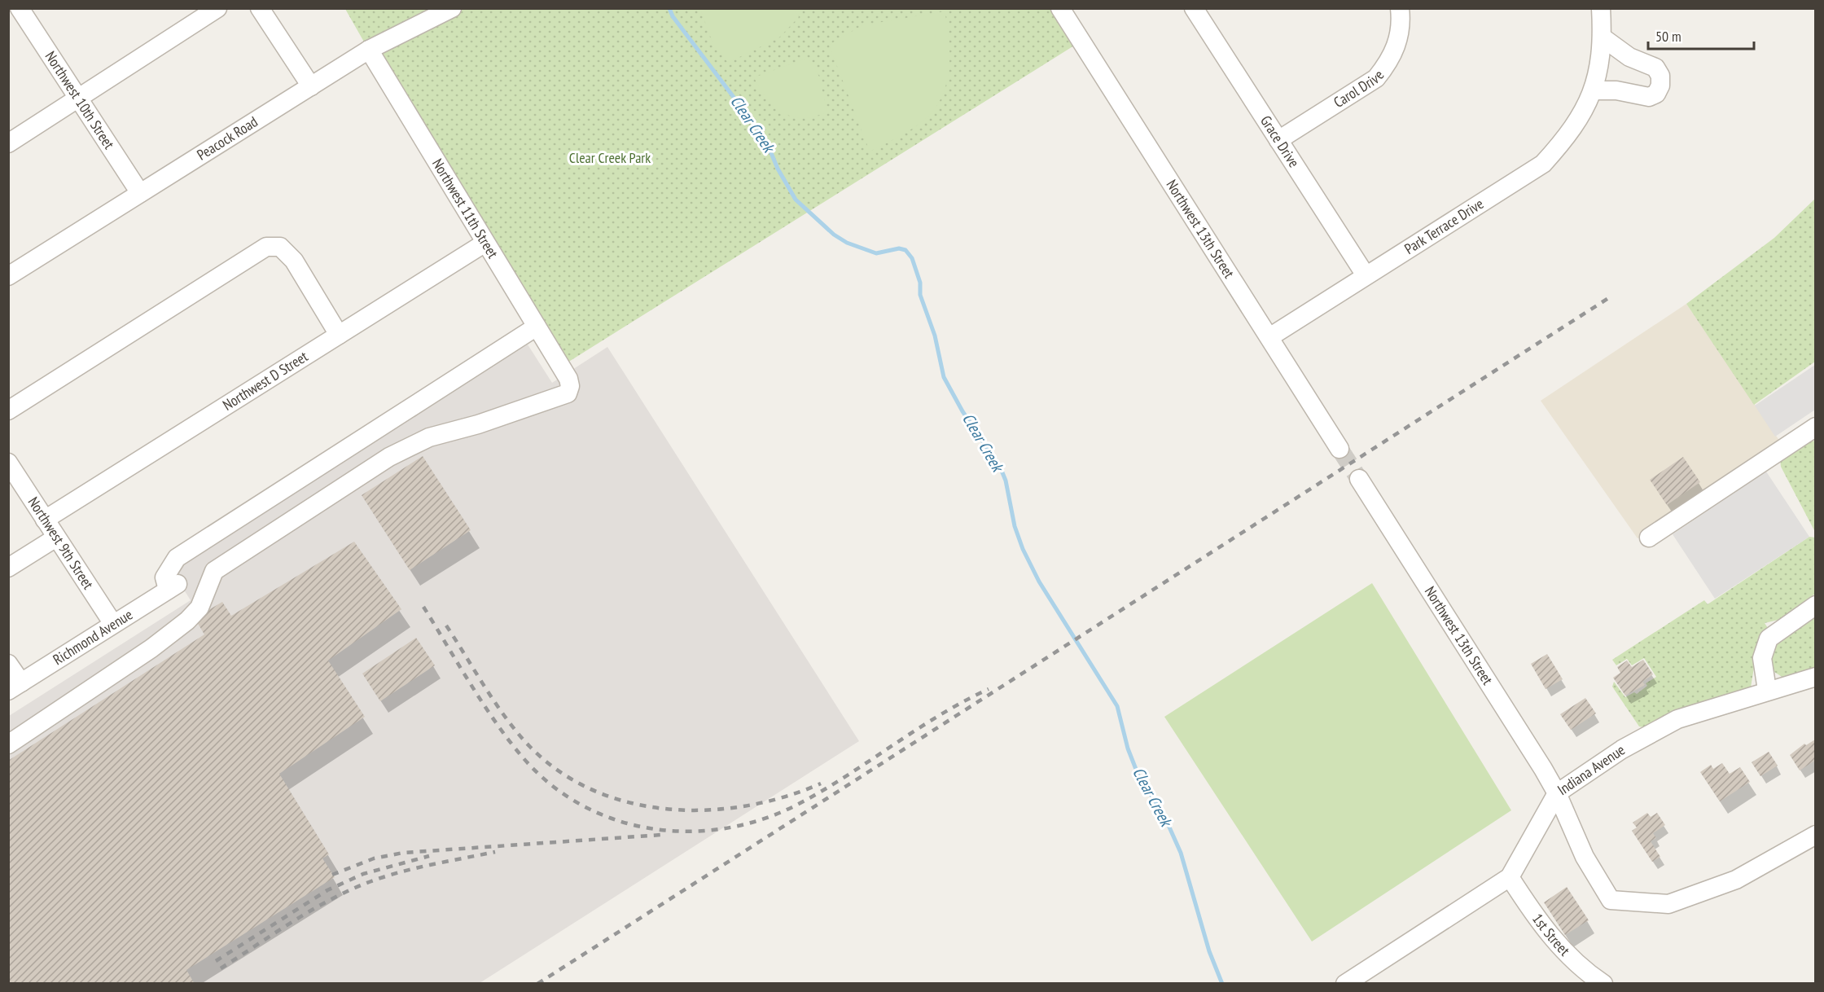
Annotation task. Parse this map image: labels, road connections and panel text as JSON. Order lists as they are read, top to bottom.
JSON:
{
  "streets": {
    "street": [
      "Carol Drive",
      "Northwest 10th Street",
      "Peacock Road",
      "Grace Drive",
      "Northwest 11th Street",
      "Park Terrace Drive",
      "Northwest 13th Street",
      "Northwest D Street",
      "Northwest 9th Street",
      "Richmond Avenue",
      "Indiana Avenue",
      "1st Street"
    ]
  },
  "crossings": [
    ["Carol Drive", "Grace Drive"],
    ["Northwest 10th Street", "Peacock Road"],
    ["Peacock Road", "Northwest 11th Street"],
    ["Grace Drive", "Park Terrace Drive"],
    ["Northwest 11th Street", "Northwest D Street"],
    ["Northwest 11th Street", "Richmond Avenue"],
    ["Park Terrace Drive", "Northwest 13th Street"],
    ["Northwest 13th Street", "Indiana Avenue"],
    ["Northwest D Street", "Northwest 9th Street"],
    ["Northwest 9th Street", "Richmond Avenue"],
    ["Indiana Avenue", "1st Street"]
  ],
  "water": ["Clear Creek"],
  "parks": ["Clear Creek Park"],
  "scale_bar": "50 m"
}
